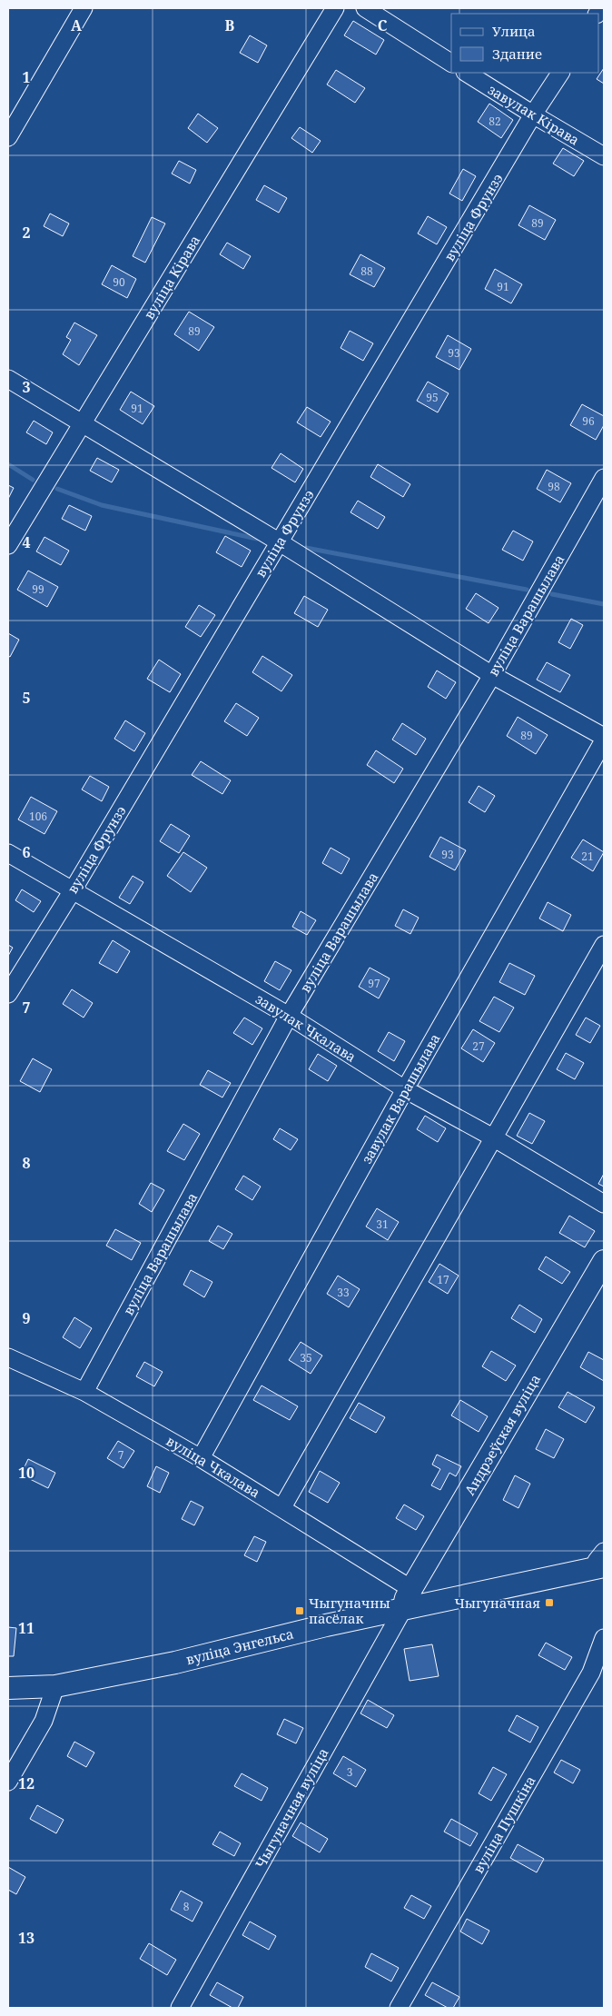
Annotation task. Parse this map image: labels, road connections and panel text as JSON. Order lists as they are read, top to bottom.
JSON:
{
  "streets": {
    "main road": ["Андрэеўская вуліца", "вуліца Энгельса"],
    "street": [
      "завулак Кірава",
      "вуліца Фрунзэ",
      "вуліца Кірава",
      "вуліца Варашылава",
      "завулак Чкалава",
      "завулак Варашылава",
      "вуліца Чкалава",
      "Чыгуначная вуліца",
      "вуліца Пушкіна"
    ]
  },
  "crossings": [
    ["завулак Кірава", "вуліца Фрунзэ"],
    ["вуліца Фрунзэ", "завулак Чкалава"],
    ["вуліца Варашылава", "завулак Чкалава"],
    ["вуліца Варашылава", "вуліца Чкалава"],
    ["завулак Чкалава", "завулак Варашылава"],
    ["завулак Варашылава", "вуліца Чкалава"],
    ["Андрэеўская вуліца", "вуліца Чкалава"],
    ["Андрэеўская вуліца", "вуліца Энгельса"],
    ["Андрэеўская вуліца", "Чыгуначная вуліца"],
    ["вуліца Энгельса", "Чыгуначная вуліца"]
  ],
  "places": {
    "transit": ["Чыгуначная", "Чыгуначны пасёлак"]
  },
  "house_numbers": [
    "82",
    "89",
    "88",
    "90",
    "91",
    "89",
    "93",
    "95",
    "91",
    "96",
    "98",
    "99",
    "89",
    "106",
    "93",
    "21",
    "97",
    "27",
    "31",
    "17",
    "33",
    "35",
    "7",
    "3",
    "8"
  ],
  "legend": ["Улица", "Здание"],
  "grid": {
    "columns": ["A", "B", "C"],
    "rows": [
      "1",
      "2",
      "3",
      "4",
      "5",
      "6",
      "7",
      "8",
      "9",
      "10",
      "11",
      "12",
      "13"
    ]
  }
}
